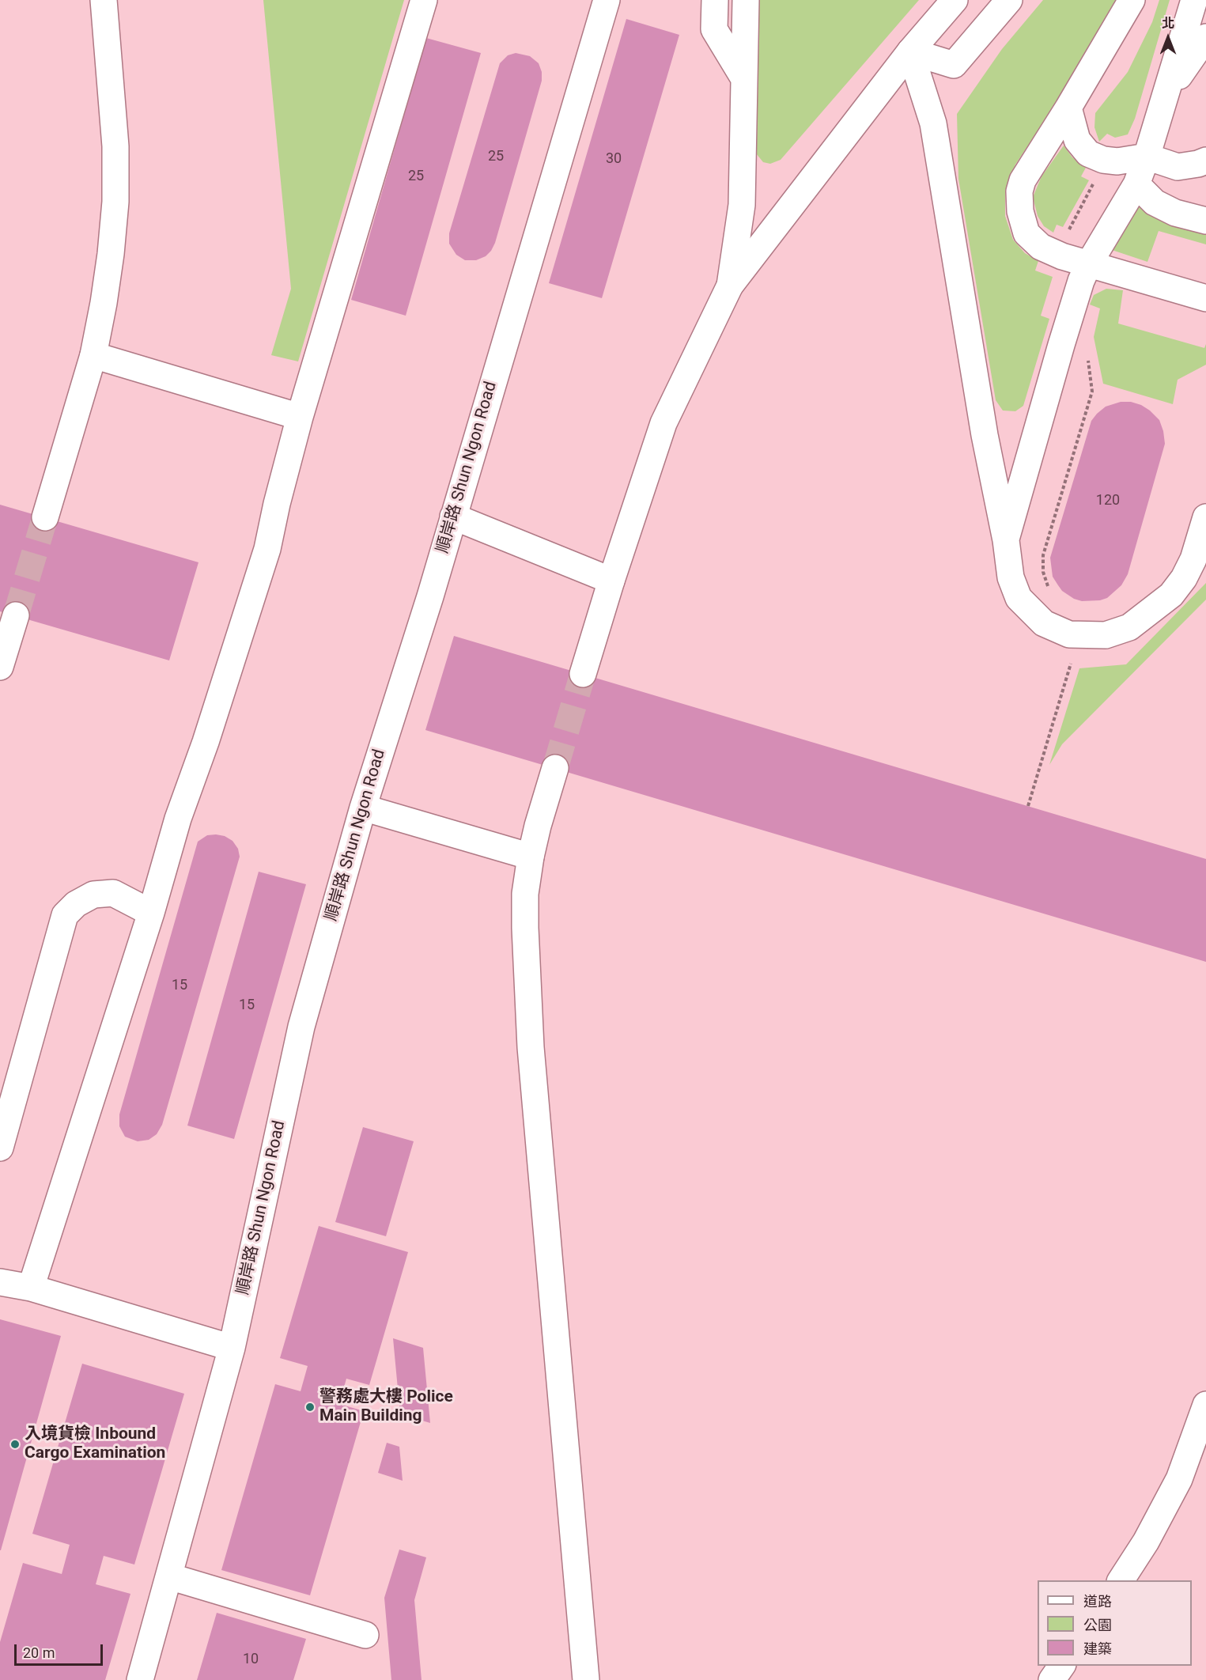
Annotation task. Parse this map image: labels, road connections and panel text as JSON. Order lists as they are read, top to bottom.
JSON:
{
  "streets": {
    "main road": ["順岸路 Shun Ngon Road"]
  },
  "places": ["警務處大樓 Police Main Building", "入境貨檢 Inbound Cargo Examination"],
  "house_numbers": [
    "25",
    "30",
    "25",
    "120",
    "15",
    "15",
    "10"
  ],
  "legend": ["道路", "公園", "建築"],
  "scale_bar": "20 m",
  "north": "top"
}
